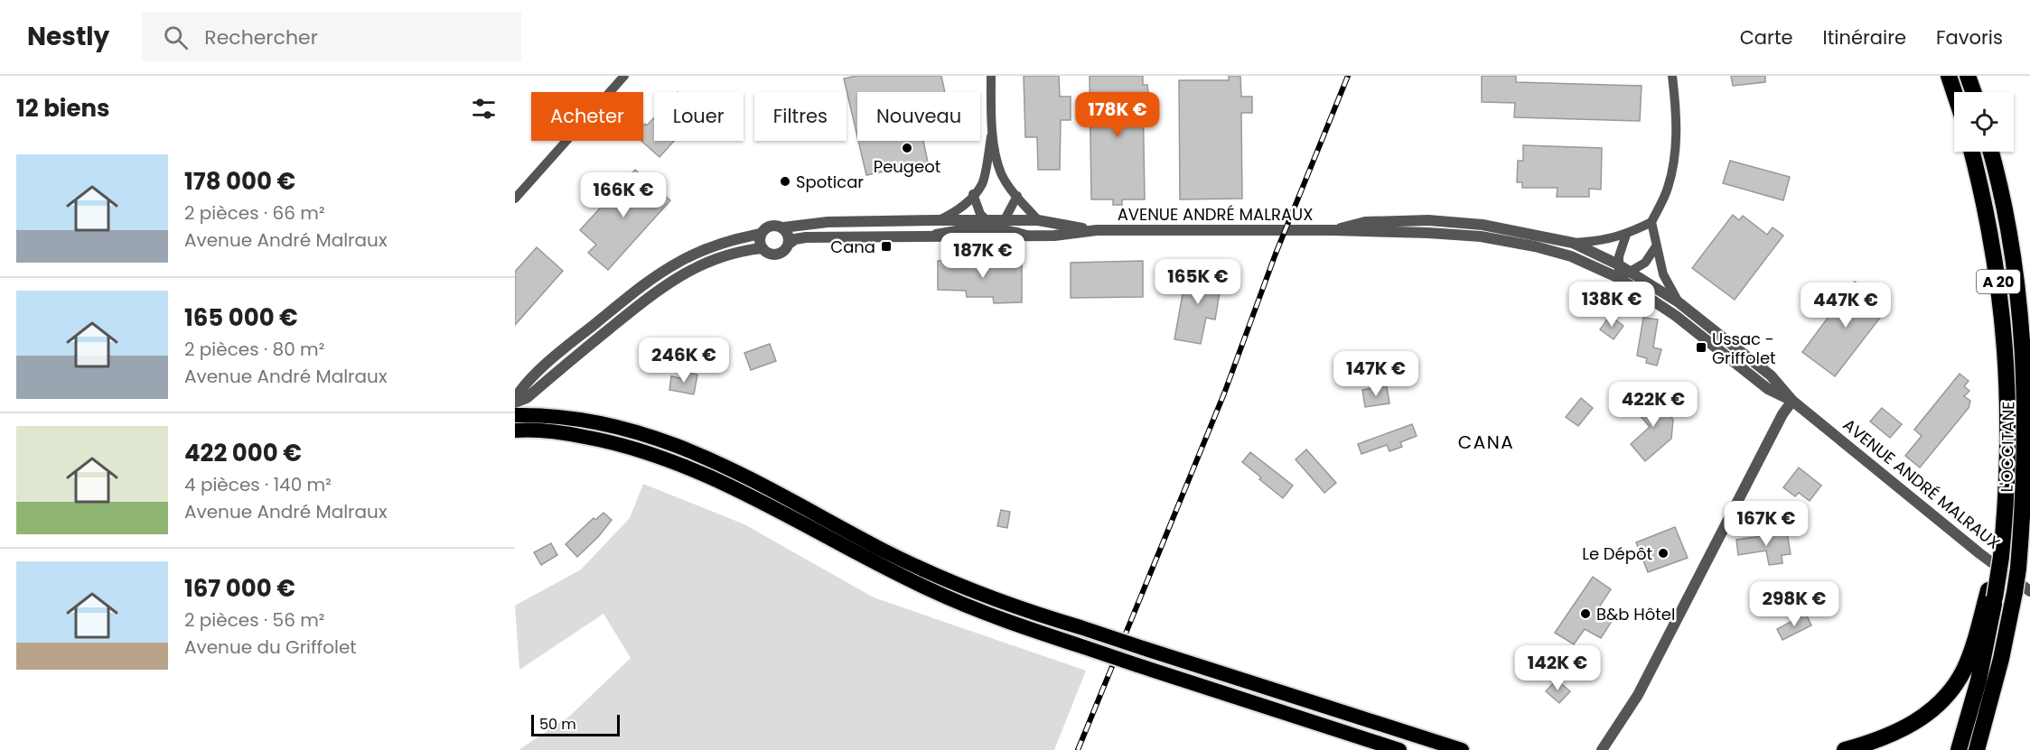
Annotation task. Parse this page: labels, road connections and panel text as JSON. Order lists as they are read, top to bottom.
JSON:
{
  "streets": {
    "highway": ["A 20", "L'OCCITANE"],
    "street": ["AVENUE ANDRÉ MALRAUX"]
  },
  "crossings": [
    ["AVENUE ANDRÉ MALRAUX", "L'OCCITANE"]
  ],
  "districts": ["CANA"],
  "places": {
    "other": [
      "Peugeot",
      "Spoticar",
      "Le Dépôt",
      "B&b Hôtel"
    ],
    "transit": ["Cana", "Ussac - Griffolet"]
  },
  "scale_bar": "50 m",
  "page": {
    "header": "Nestly",
    "search": "Rechercher",
    "nav": ["Carte", "Itinéraire", "Favoris"],
    "heading": "12 biens",
    "price": [
      "178K €",
      "166K €",
      "187K €",
      "165K €",
      "138K €",
      "447K €",
      "246K €",
      "147K €",
      "422K €",
      "167K €",
      "298K €",
      "142K €"
    ],
    "chip": [
      "Acheter",
      "Louer",
      "Filtres",
      "Nouveau"
    ],
    "list": [
      {
        "name": "178 000 €",
        "note": "2 pièces · 66 m² · Avenue André Malraux"
      },
      {
        "name": "165 000 €",
        "note": "2 pièces · 80 m² · Avenue André Malraux"
      },
      {
        "name": "422 000 €",
        "note": "4 pièces · 140 m² · Avenue André Malraux"
      },
      {
        "name": "167 000 €",
        "note": "2 pièces · 56 m² · Avenue du Griffolet"
      }
    ],
    "scale": "50 m"
  }
}
